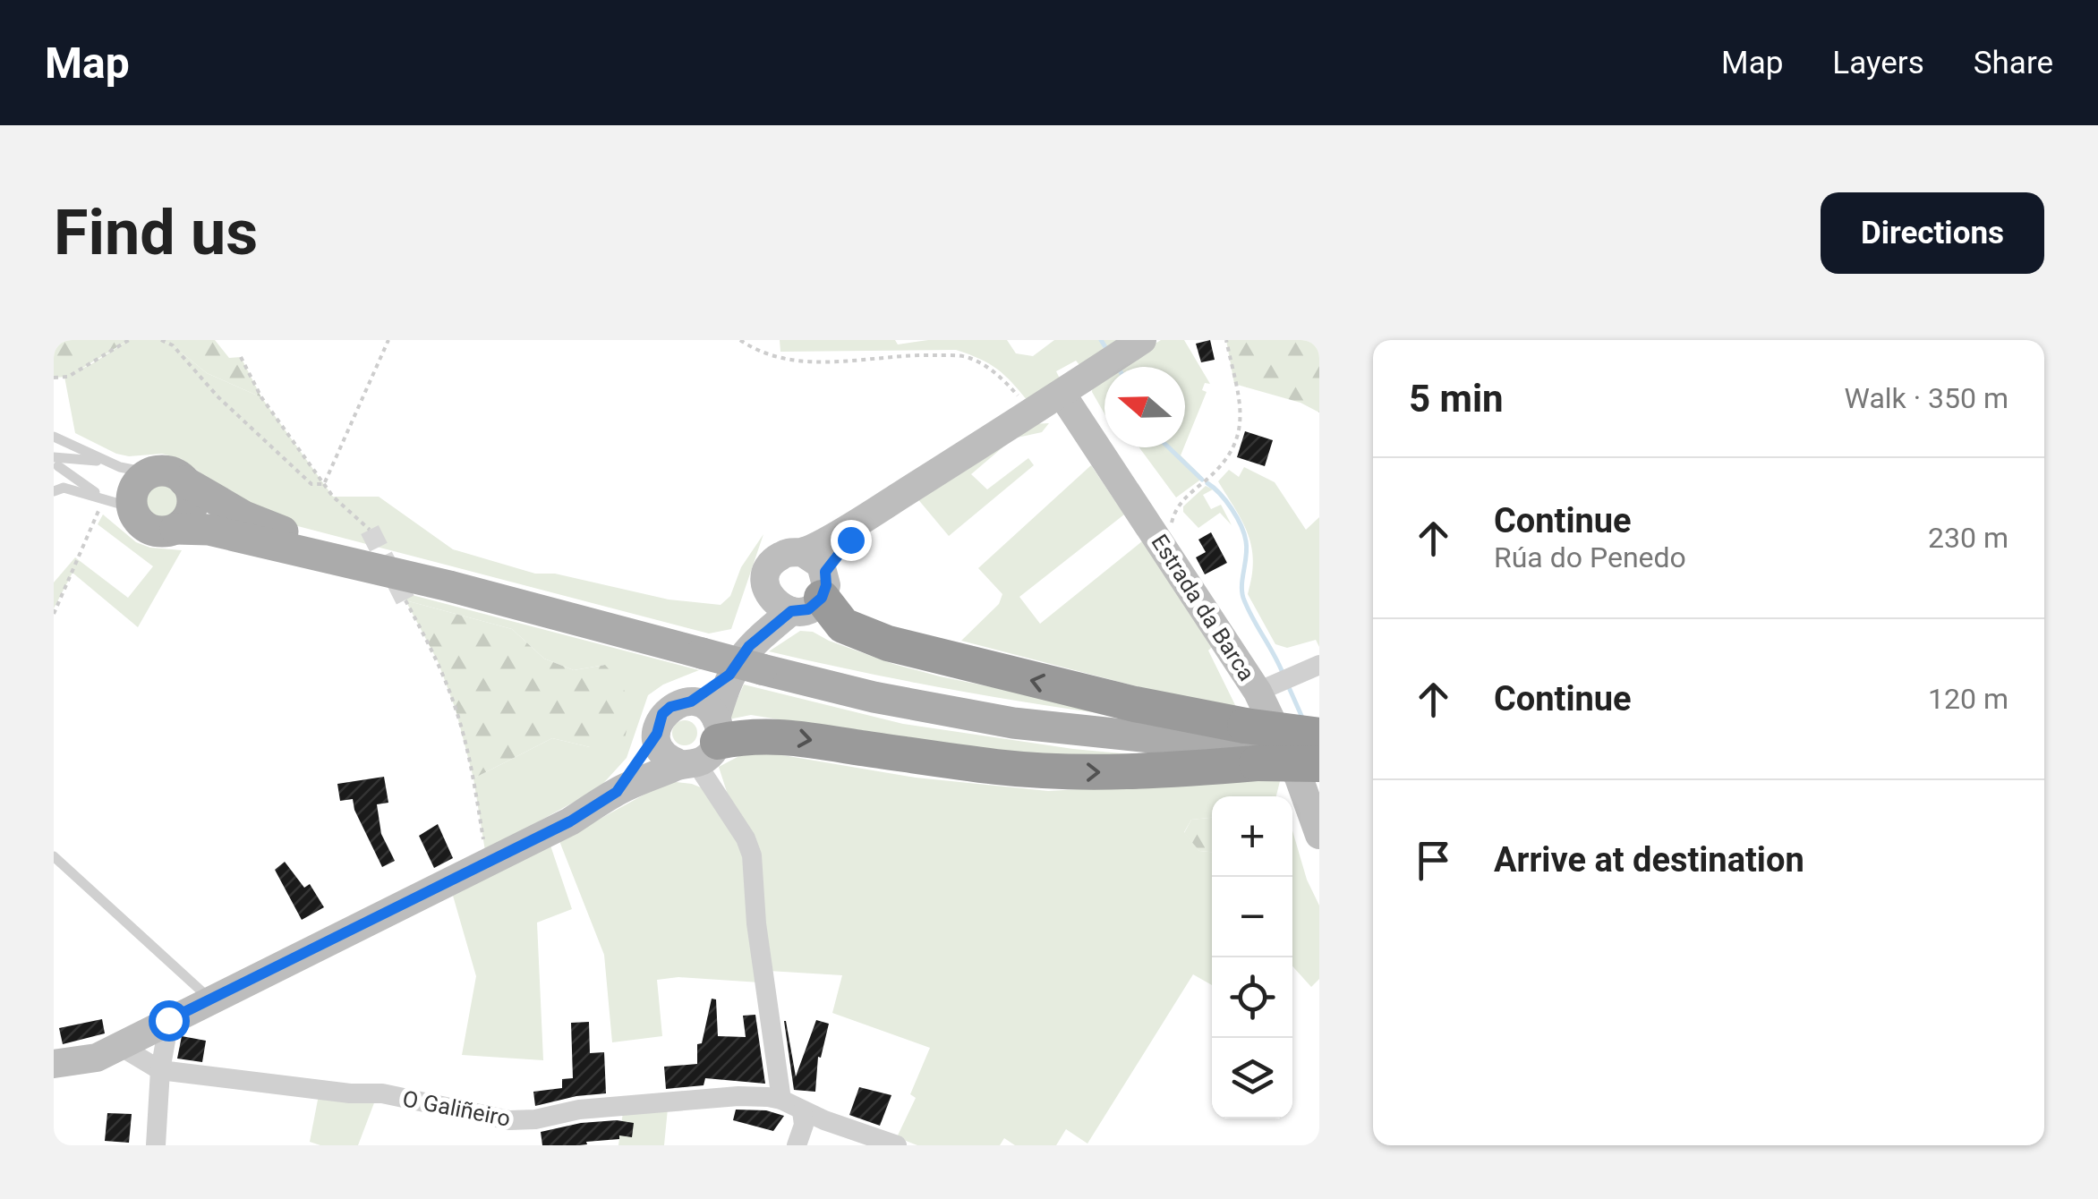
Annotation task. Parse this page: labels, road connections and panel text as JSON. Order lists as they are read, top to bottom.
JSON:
{
  "streets": {
    "street": ["Estrada da Barca", "O Galiñeiro"]
  },
  "north": "left",
  "page": {
    "header": "Map",
    "nav": ["Map", "Layers", "Share"],
    "buttons": "Directions",
    "title": "Find us",
    "heading": ["5 min", "Walk · 350 m"],
    "list": [
      ["Continue", "Rúa do Penedo", "230 m"],
      ["Continue", "120 m"],
      "Arrive at destination"
    ],
    "map_buttons": ["+", "−"]
  }
}
